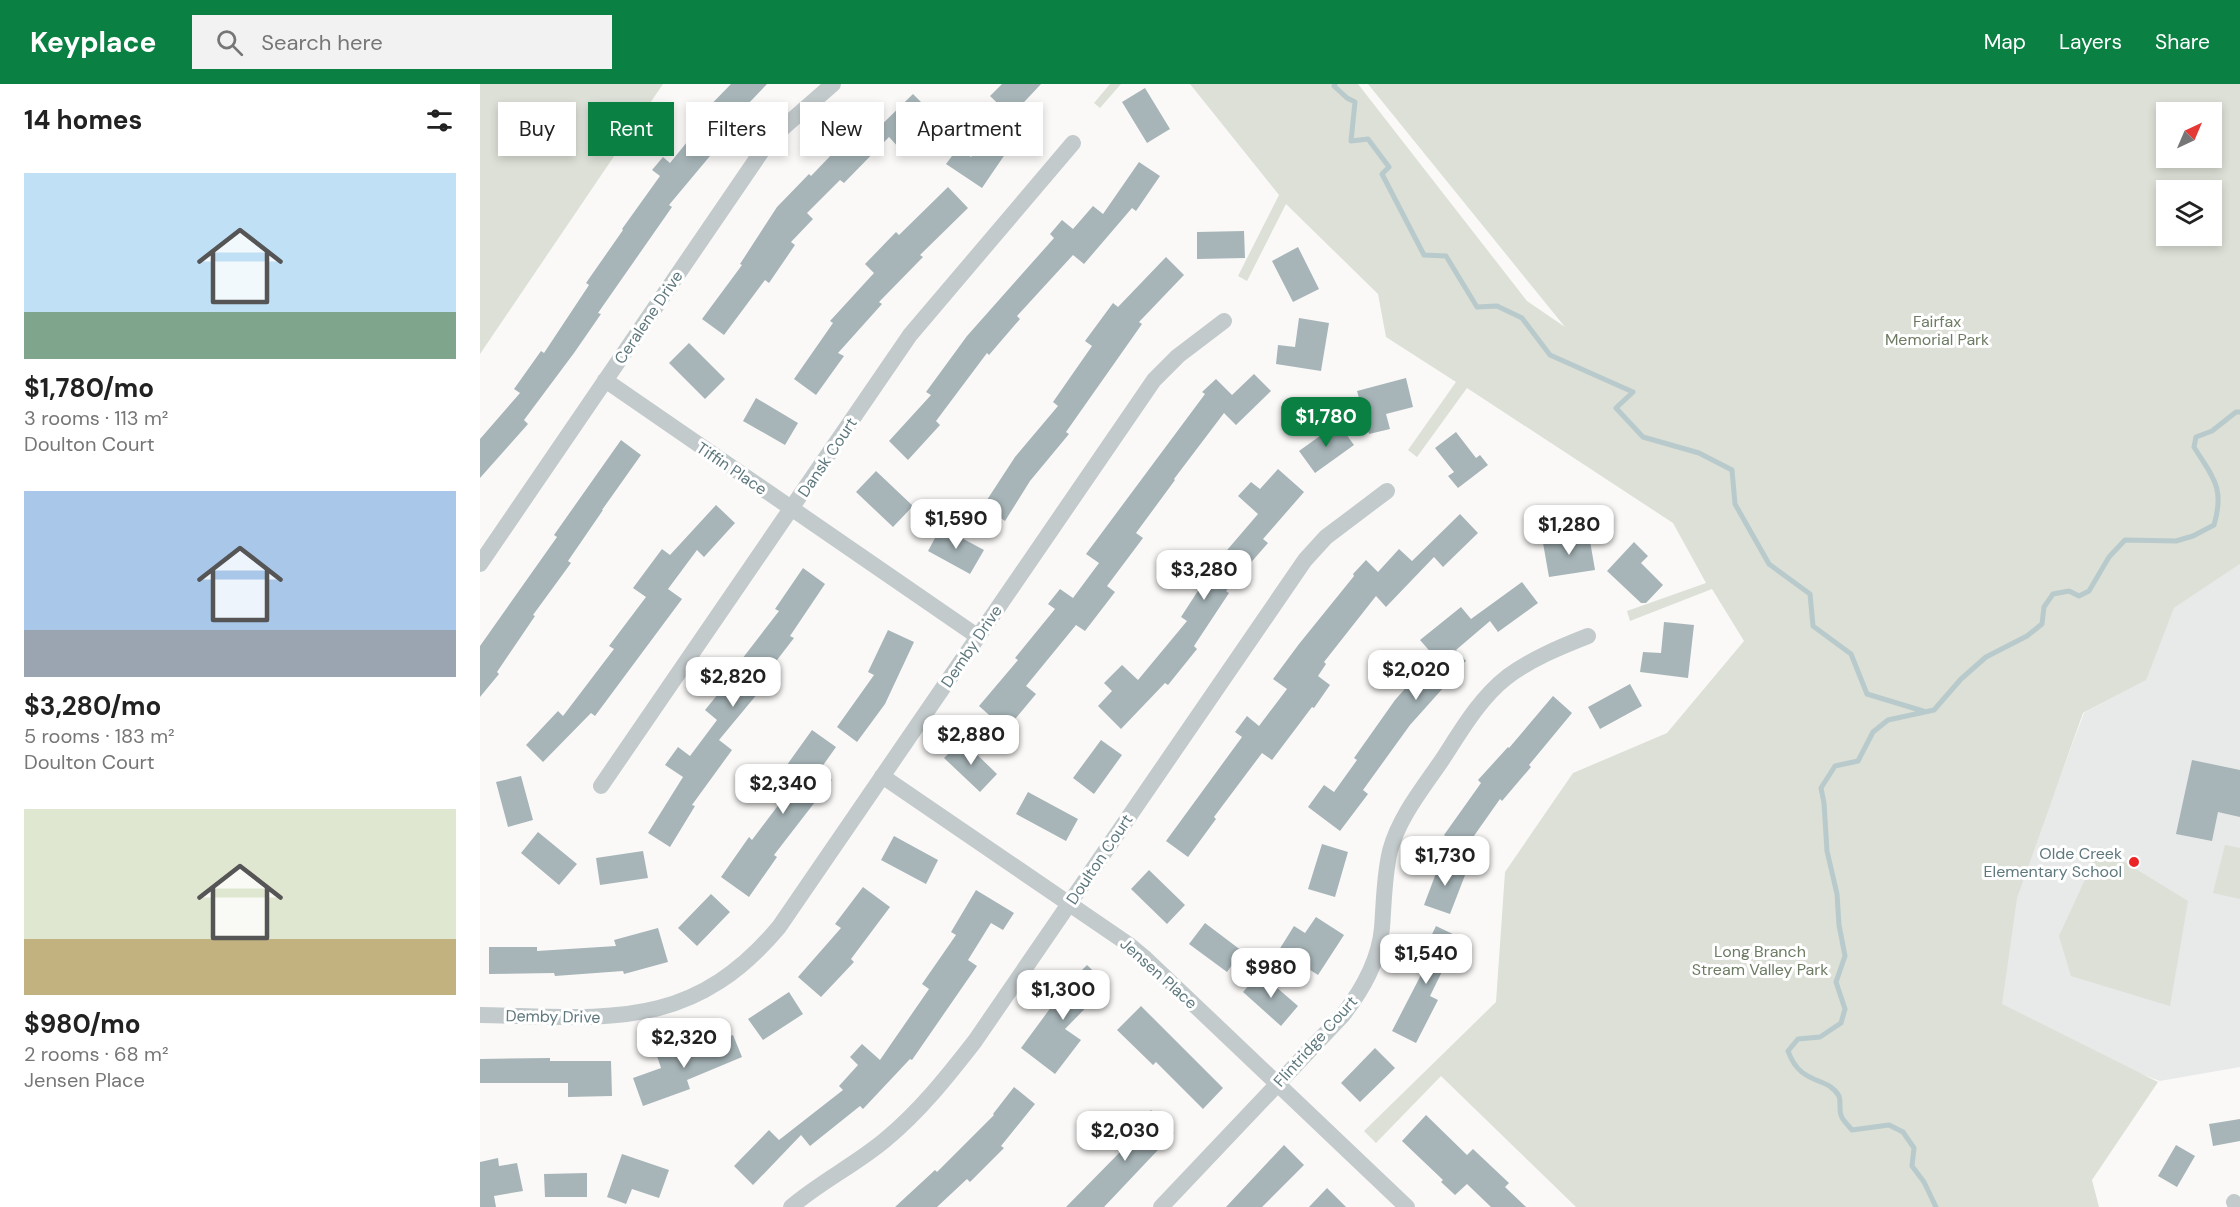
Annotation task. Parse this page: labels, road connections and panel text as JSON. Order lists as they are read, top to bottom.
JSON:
{
  "streets": {
    "street": [
      "Ceralene Drive",
      "Dansk Court",
      "Tiffin Place",
      "Demby Drive",
      "Doulton Court",
      "Jensen Place",
      "Flintridge Court"
    ]
  },
  "crossings": [
    ["Ceralene Drive", "Tiffin Place"],
    ["Dansk Court", "Tiffin Place"],
    ["Tiffin Place", "Demby Drive"],
    ["Demby Drive", "Jensen Place"],
    ["Doulton Court", "Jensen Place"],
    ["Jensen Place", "Flintridge Court"]
  ],
  "parks": ["Fairfax Memorial Park", "Long Branch Stream Valley Park"],
  "places": ["Olde Creek Elementary School"],
  "north": "top right",
  "page": {
    "header": "Keyplace",
    "search": "Search here",
    "nav": ["Map", "Layers", "Share"],
    "heading": "14 homes",
    "chip": [
      "Buy",
      "Rent",
      "Filters",
      "New",
      "Apartment"
    ],
    "list": [
      {
        "name": "$1,780/mo",
        "note": "3 rooms · 113 m² · Doulton Court"
      },
      {
        "name": "$3,280/mo",
        "note": "5 rooms · 183 m² · Doulton Court"
      },
      {
        "name": "$980/mo",
        "note": "2 rooms · 68 m² · Jensen Place"
      }
    ],
    "price": [
      "$1,780",
      "$1,590",
      "$1,280",
      "$3,280",
      "$2,020",
      "$2,820",
      "$2,880",
      "$2,340",
      "$1,730",
      "$1,540",
      "$980",
      "$1,300",
      "$2,320",
      "$2,030"
    ]
  }
}
